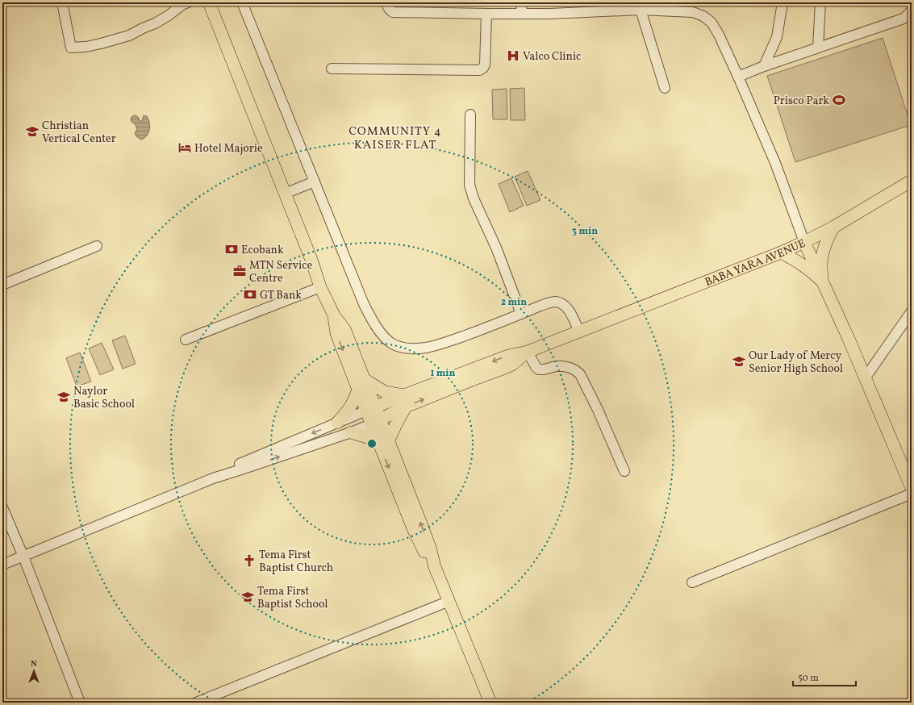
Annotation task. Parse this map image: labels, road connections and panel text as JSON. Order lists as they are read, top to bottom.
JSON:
{
  "streets": {
    "main road": ["BABA YARA AVENUE"]
  },
  "districts": ["COMMUNITY 4 KAISER FLAT"],
  "places": {
    "hospital": ["Valco Clinic"],
    "sports": ["Prisco Park"],
    "school or university": [
      "Christian Vertical Center",
      "Our Lady of Mercy Senior High School",
      "Naylor Basic School",
      "Tema First Baptist School"
    ],
    "hotel": ["Hotel Majorie"],
    "bank": ["Ecobank", "GT Bank"],
    "office": ["MTN Service Centre"],
    "church": ["Tema First Baptist Church"]
  },
  "scale_bar": "50 m",
  "north": "top",
  "rings": ["3 min", "2 min", "1 min"]
}
